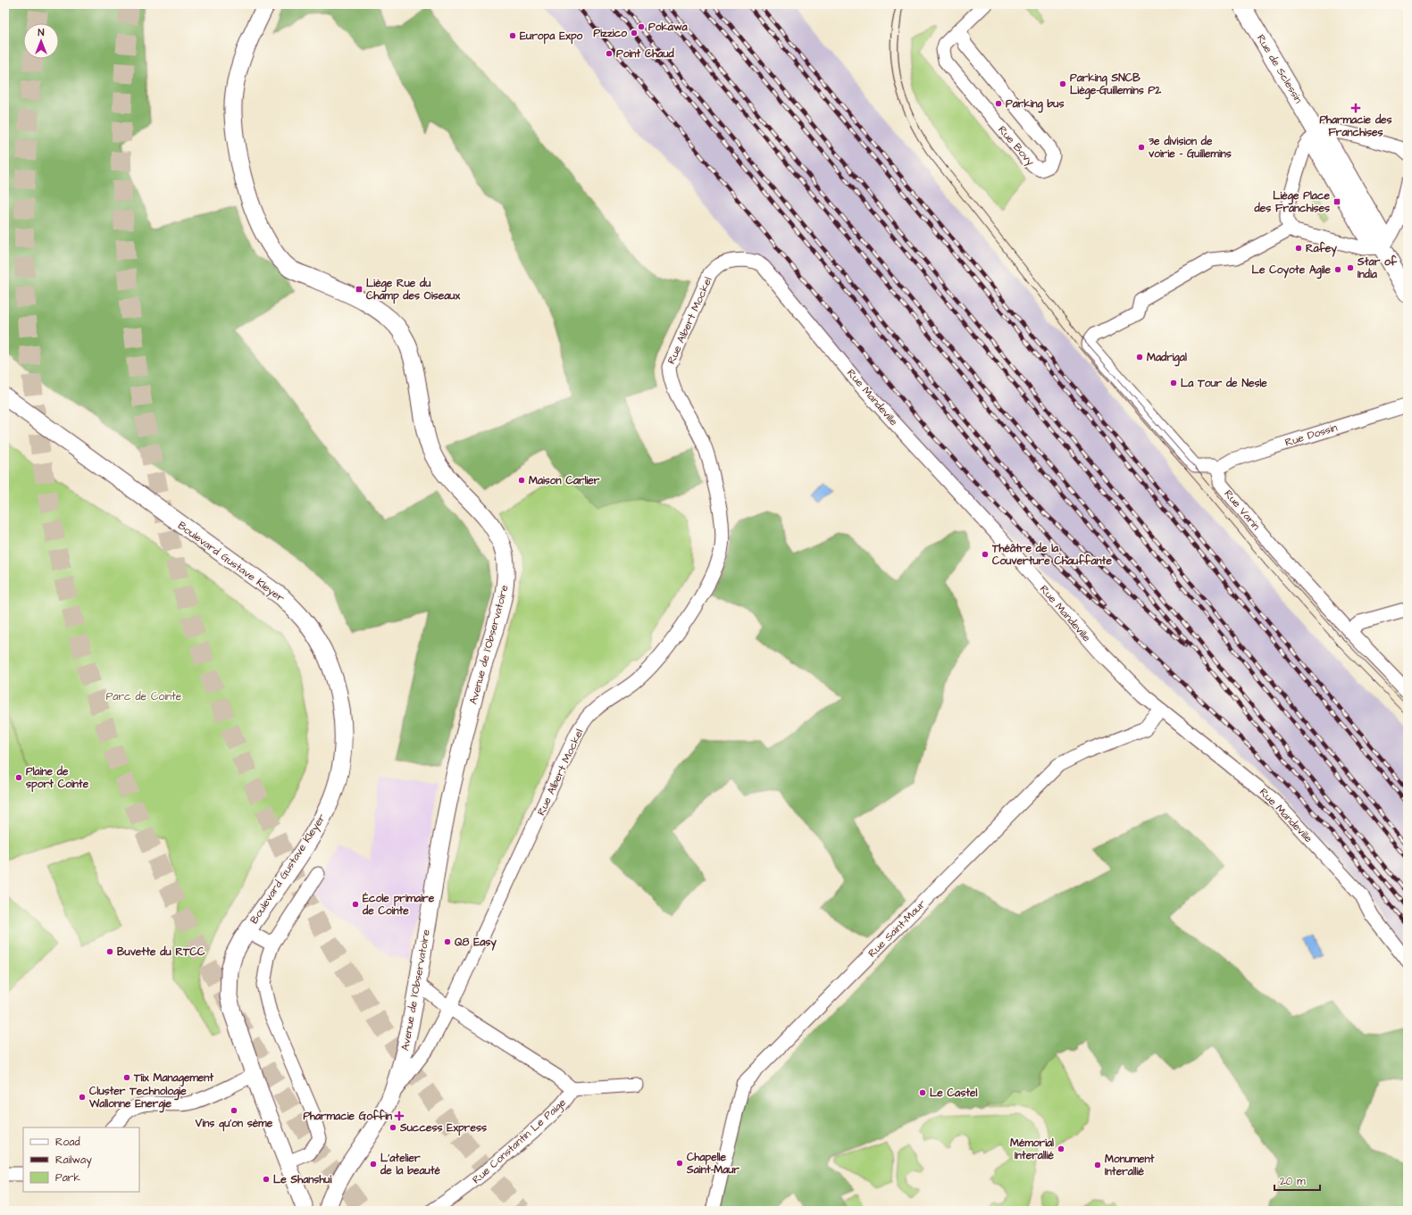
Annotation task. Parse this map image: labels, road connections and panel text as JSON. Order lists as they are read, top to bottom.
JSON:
{
  "streets": {
    "street": [
      "Rue de Sclessin",
      "Rue Bovy",
      "Rue Albert Mockel",
      "Rue Mandeville",
      "Rue Dossin",
      "Rue Varin",
      "Boulevard Gustave Kleyer",
      "Avenue de l'Observatoire",
      "Rue Saint-Maur",
      "Rue Constantin Le Paige"
    ]
  },
  "crossings": [
    ["Rue Albert Mockel", "Rue Mandeville"],
    ["Rue Albert Mockel", "Avenue de l'Observatoire"],
    ["Rue Albert Mockel", "Rue Constantin Le Paige"],
    ["Rue Mandeville", "Rue Saint-Maur"],
    ["Rue Dossin", "Rue Varin"],
    ["Avenue de l'Observatoire", "Rue Constantin Le Paige"]
  ],
  "parks": ["Parc de Cointe"],
  "places": {
    "other": [
      "Pokawa",
      "Pizzico",
      "Europa Expo",
      "Point Chaud",
      "Parking SNCB Liège-Guillemins P2",
      "Parking bus",
      "3e division de voirie - Guillemins",
      "Rafey",
      "Star of India",
      "Le Coyote Agile",
      "Madrigal",
      "La Tour de Nesle",
      "Maison Carlier",
      "Théâtre de la Couverture Chauffante",
      "Plaine de sport Cointe",
      "École primaire de Cointe",
      "Q8 Easy",
      "Buvette du RTCC",
      "Tiix Management",
      "Le Castel",
      "Cluster Technologie Wallonne Energie",
      "Vins qu'on sème",
      "Success Express",
      "Mémorial Interallié",
      "Chapelle Saint-Maur",
      "L'atelier de la beauté",
      "Monument Interallié",
      "Le Shanshui"
    ],
    "health": ["Pharmacie des Franchises", "Pharmacie Goffin"],
    "transit": ["Liège Place des Franchises", "Liège Rue du Champ des Oiseaux"]
  },
  "legend": ["Road", "Railway", "Park"],
  "scale_bar": "20 m",
  "north": "top"
}
